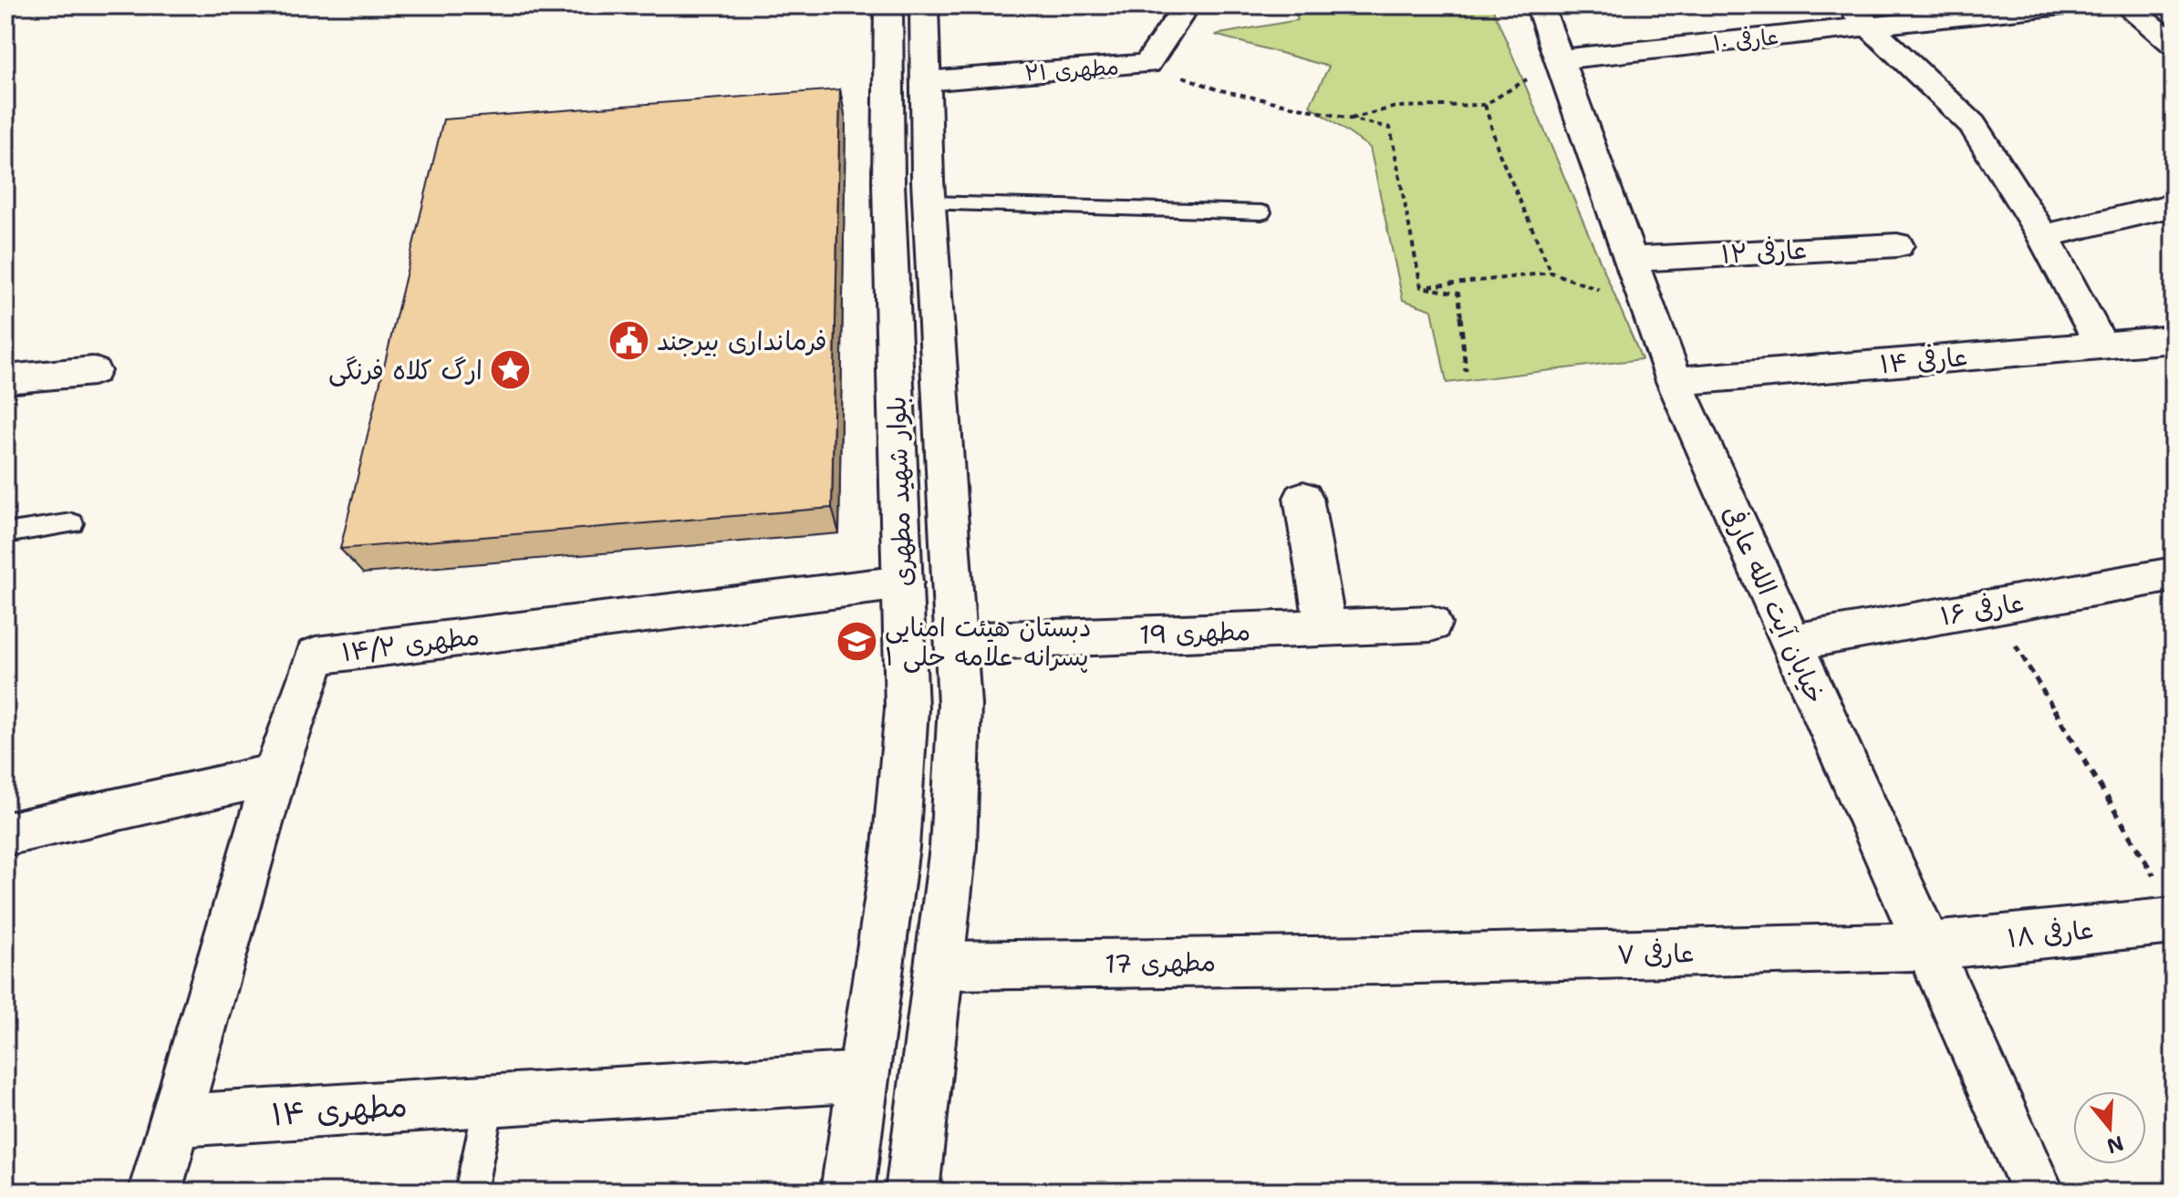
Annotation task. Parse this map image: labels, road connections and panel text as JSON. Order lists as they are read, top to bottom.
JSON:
{
  "streets": {
    "street": [
      "عارفی ۱۰",
      "مطهری ۲۱",
      "عارفی ۱۲",
      "عارفی ۱۴",
      "بلوار شهید مطهری",
      "خیابان آیت الله عارفی",
      "عارفی ۱۶",
      "مطهری 19",
      "مطهری ۱۴/۲",
      "عارفی ۱۸",
      "عارفی ۷",
      "مطهری 17",
      "مطهری ۱۴"
    ]
  },
  "crossings": [
    ["عارفی ۱۰", "خیابان آیت الله عارفی"],
    ["مطهری ۲۱", "بلوار شهید مطهری"],
    ["عارفی ۱۲", "خیابان آیت الله عارفی"],
    ["عارفی ۱۴", "خیابان آیت الله عارفی"],
    ["بلوار شهید مطهری", "مطهری 19"],
    ["بلوار شهید مطهری", "مطهری ۱۴/۲"],
    ["بلوار شهید مطهری", "مطهری 17"],
    ["بلوار شهید مطهری", "مطهری ۱۴"],
    ["خیابان آیت الله عارفی", "عارفی ۱۶"],
    ["خیابان آیت الله عارفی", "عارفی ۱۸"],
    ["خیابان آیت الله عارفی", "عارفی ۷"],
    ["عارفی ۱۸", "عارفی ۷"],
    ["عارفی ۷", "مطهری 17"]
  ],
  "places": {
    "public building": ["فرمانداری بیرجند"],
    "place": ["ارگ کلاه فرنگی"],
    "school or university": ["دبستان هیئت امنایی پسرانه علامه حلی ۱"]
  },
  "north": "bottom"
}
